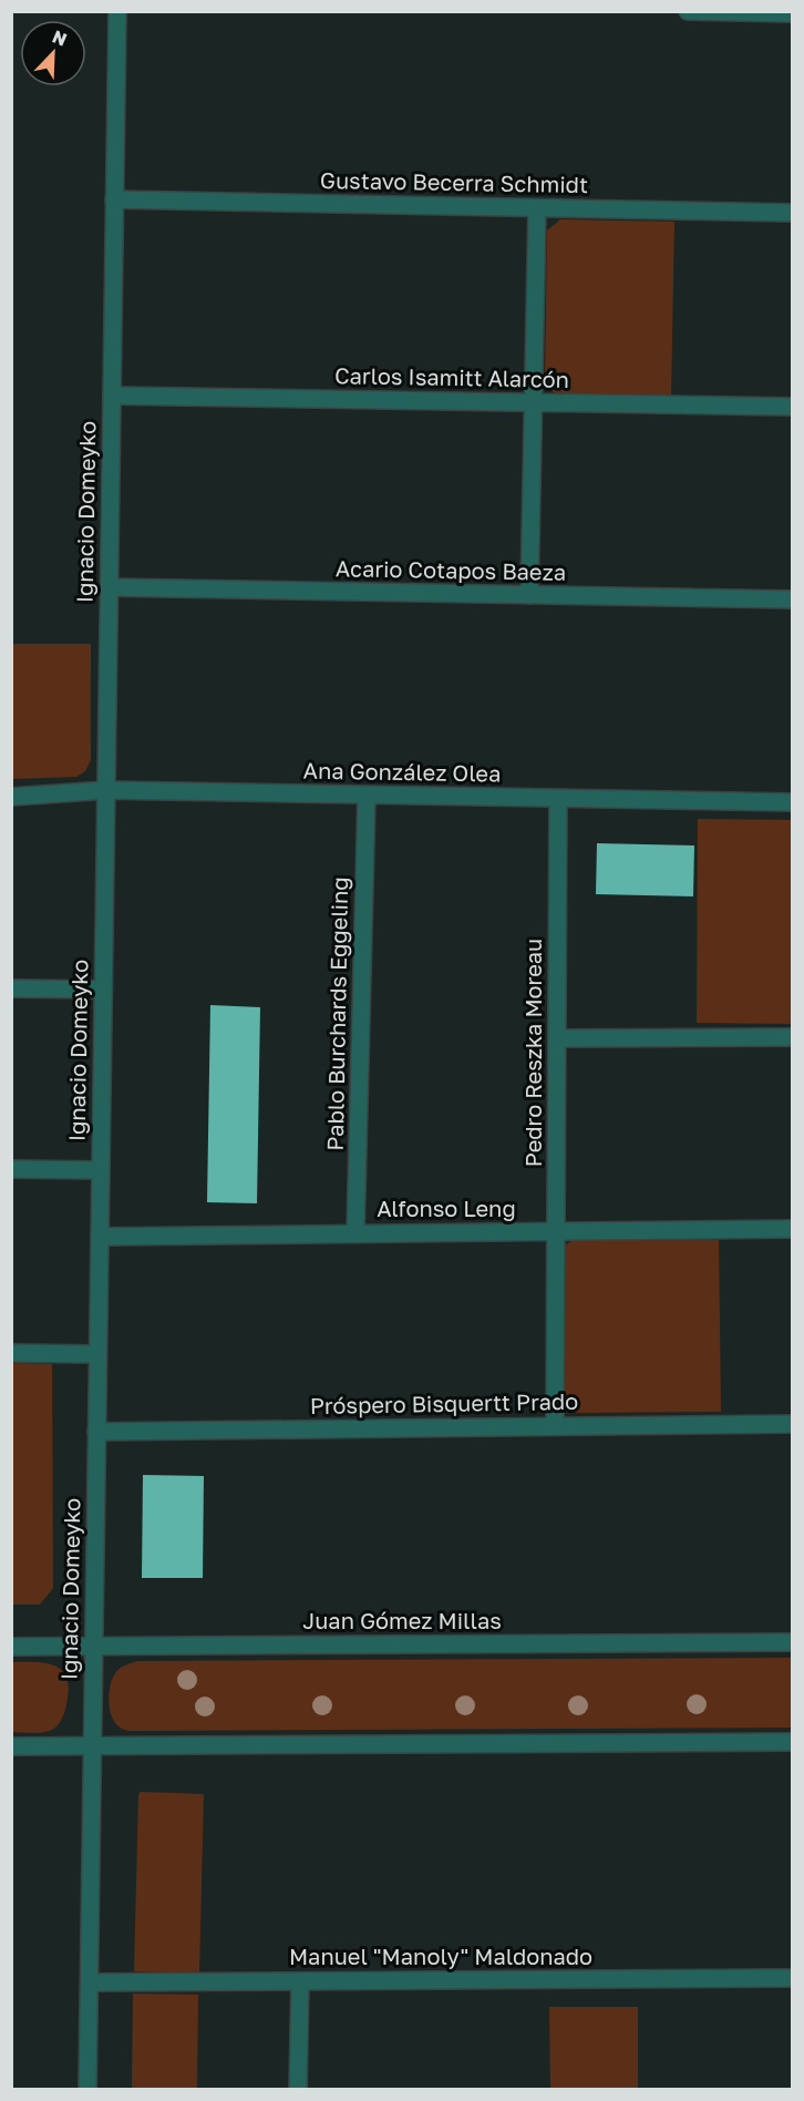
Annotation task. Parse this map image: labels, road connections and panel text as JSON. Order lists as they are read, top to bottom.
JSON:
{
  "streets": {
    "street": [
      "Gustavo Becerra Schmidt",
      "Carlos Isamitt Alarcón",
      "Ignacio Domeyko",
      "Acario Cotapos Baeza",
      "Ana González Olea",
      "Pablo Burchards Eggeling",
      "Pedro Reszka Moreau",
      "Alfonso Leng",
      "Próspero Bisquertt Prado",
      "Juan Gómez Millas",
      "Manuel \"Manoly\" Maldonado"
    ]
  },
  "crossings": [
    ["Gustavo Becerra Schmidt", "Ignacio Domeyko"],
    ["Carlos Isamitt Alarcón", "Ignacio Domeyko"],
    ["Ignacio Domeyko", "Acario Cotapos Baeza"],
    ["Ignacio Domeyko", "Ana González Olea"],
    ["Ignacio Domeyko", "Alfonso Leng"],
    ["Ignacio Domeyko", "Próspero Bisquertt Prado"],
    ["Ignacio Domeyko", "Juan Gómez Millas"],
    ["Ignacio Domeyko", "Manuel \"Manoly\" Maldonado"],
    ["Ana González Olea", "Pablo Burchards Eggeling"],
    ["Ana González Olea", "Pedro Reszka Moreau"],
    ["Pablo Burchards Eggeling", "Alfonso Leng"],
    ["Pedro Reszka Moreau", "Alfonso Leng"],
    ["Pedro Reszka Moreau", "Próspero Bisquertt Prado"]
  ],
  "north": "top right"
}
